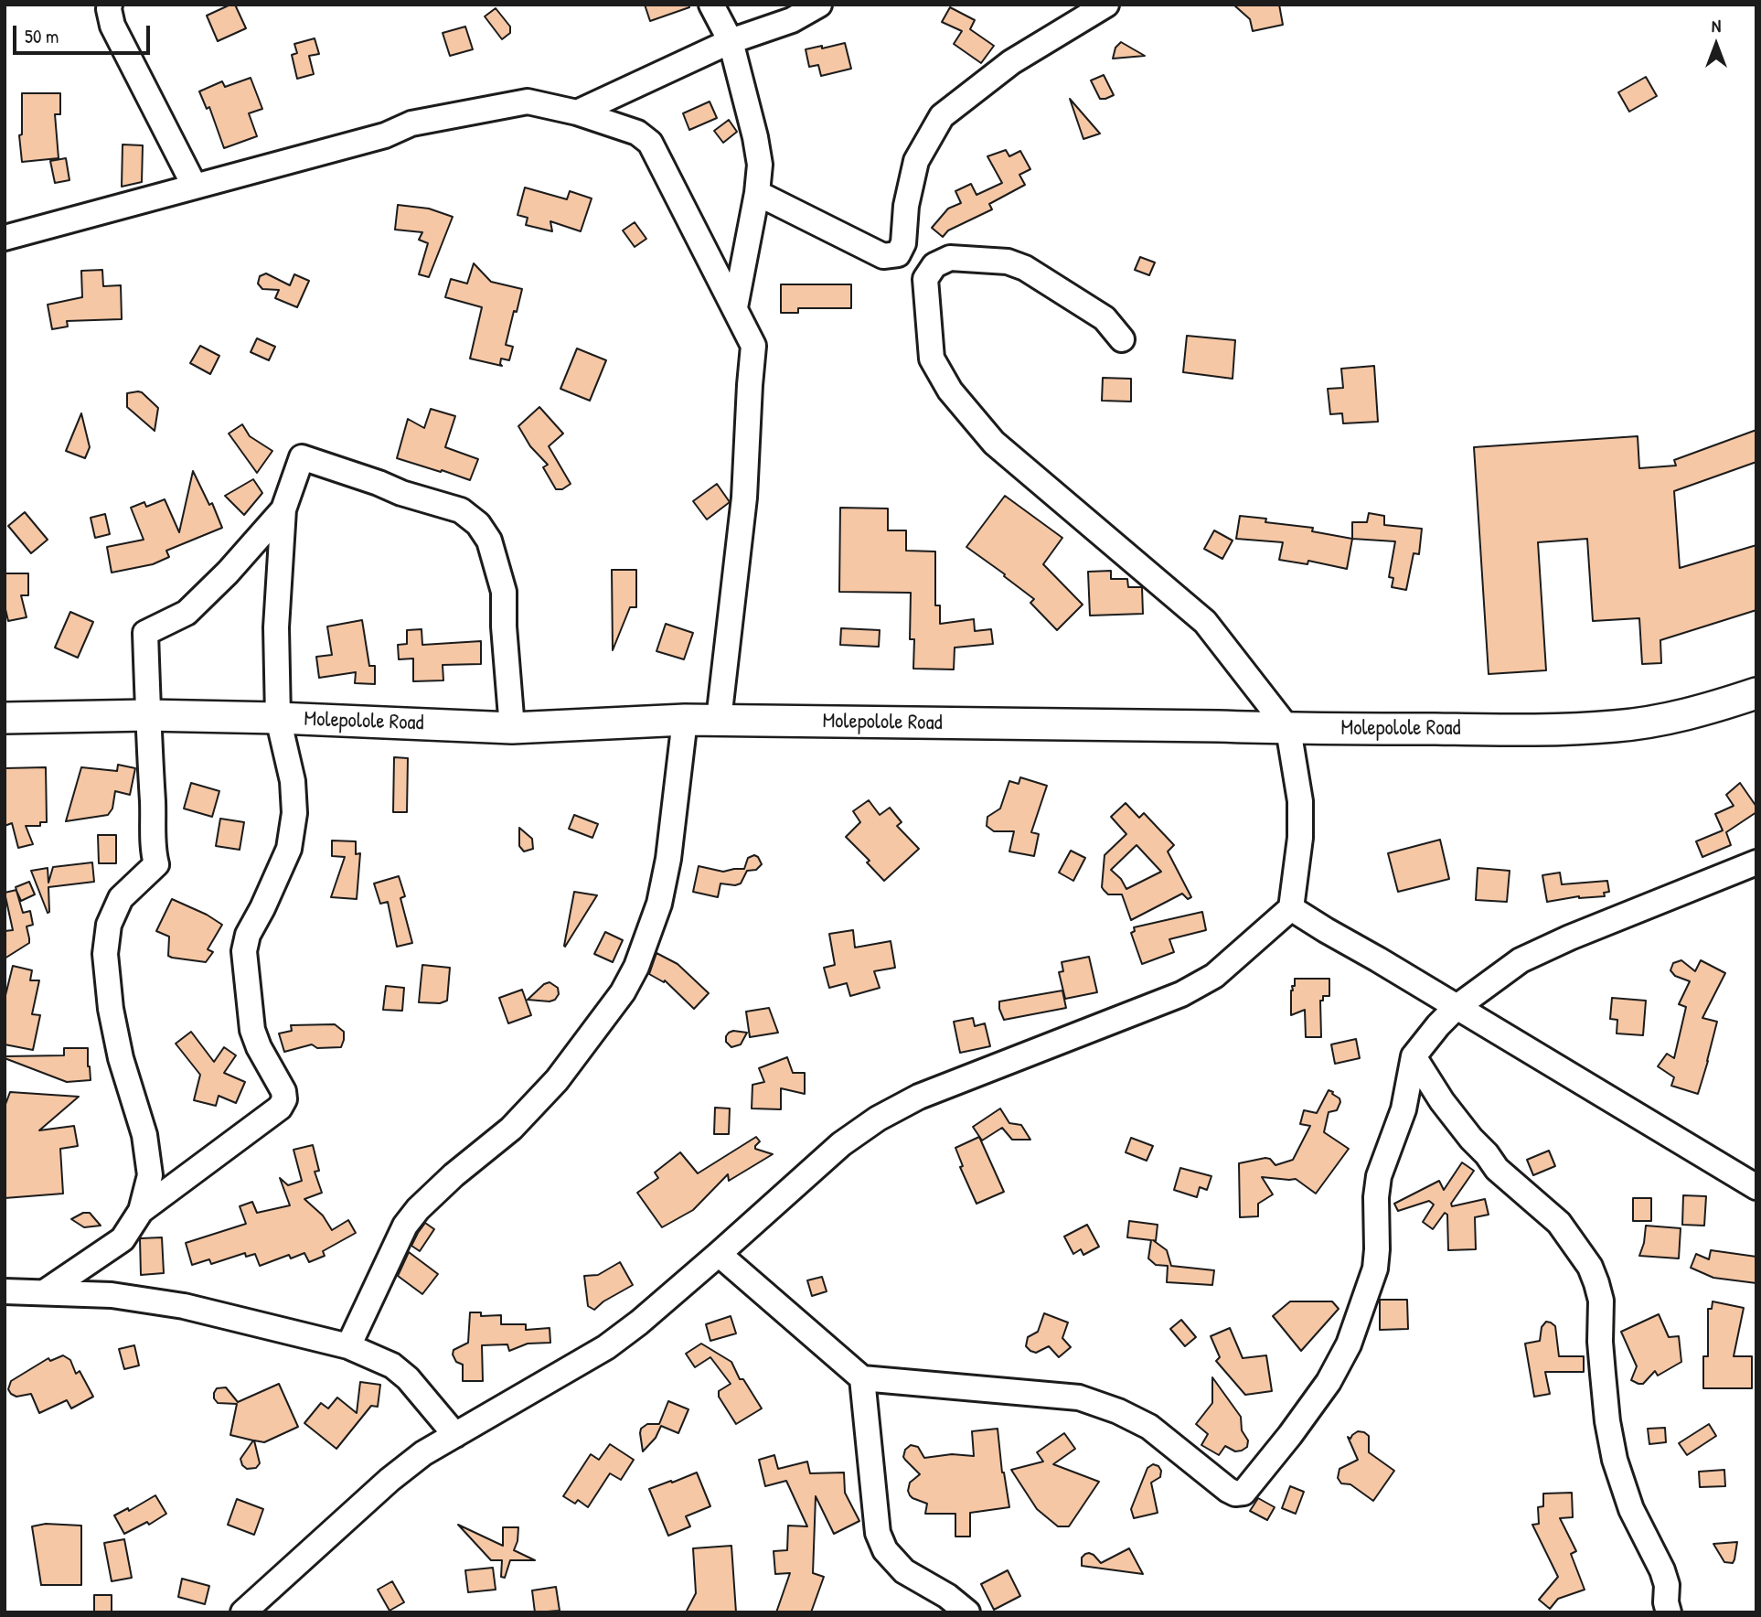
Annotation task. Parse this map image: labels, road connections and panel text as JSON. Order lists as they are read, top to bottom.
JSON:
{
  "streets": {
    "main road": ["Molepolole Road"]
  },
  "scale_bar": "50 m",
  "north": "top"
}
